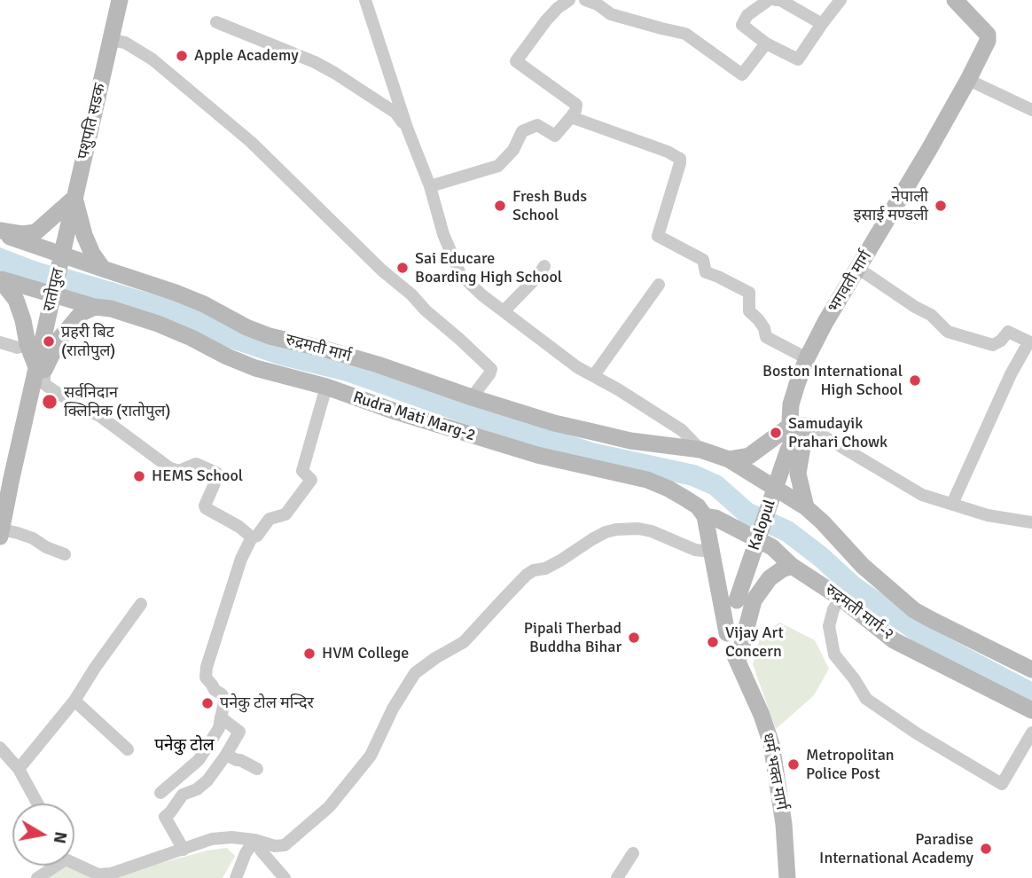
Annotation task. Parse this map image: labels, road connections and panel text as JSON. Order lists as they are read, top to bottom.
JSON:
{
  "streets": {
    "street": [
      "पशुपति सडक",
      "भगवती मार्ग",
      "रातोपुल",
      "रुद्रमती मार्ग",
      "Rudra Mati Marg-2",
      "Kalopul",
      "रुद्रमती मार्ग-२",
      "धर्म भक्त मार्ग"
    ]
  },
  "crossings": [
    ["पशुपति सडक", "रातोपुल"],
    ["भगवती मार्ग", "Kalopul"],
    ["Rudra Mati Marg-2", "रुद्रमती मार्ग-२"],
    ["Kalopul", "धर्म भक्त मार्ग"]
  ],
  "districts": ["पनेकु टोल"],
  "places": [
    "Apple Academy",
    "Fresh Buds School",
    "नेपाली इसाई मण्डली",
    "Sai Educare Boarding High School",
    "प्रहरी बिट (रातोपुल)",
    "Boston International High School",
    "सर्वनिदान क्लिनिक (रातोपुल)",
    "Samudayik Prahari Chowk",
    "HEMS School",
    "Pipali Therbad Buddha Bihar",
    "Vijay Art Concern",
    "HVM College",
    "पनेकु टोल मन्दिर",
    "Metropolitan Police Post",
    "Paradise International Academy"
  ],
  "north": "right"
}
